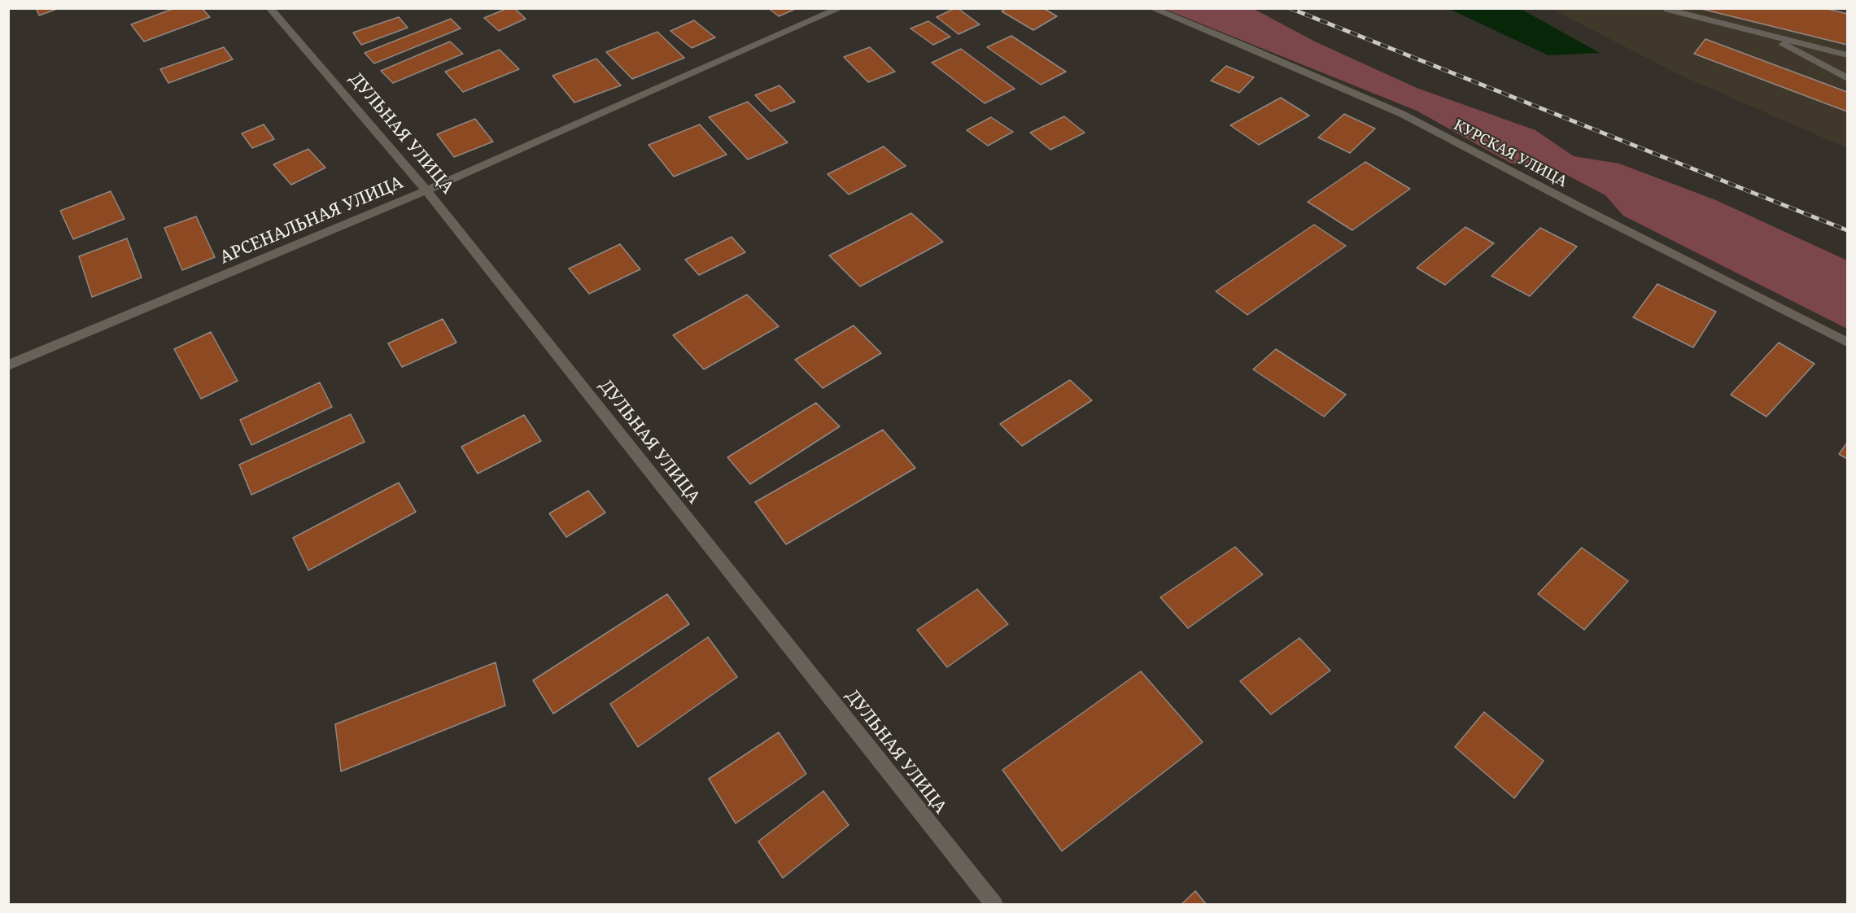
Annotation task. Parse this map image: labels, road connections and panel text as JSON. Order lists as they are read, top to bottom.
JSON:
{
  "streets": {
    "street": ["ДУЛЬНАЯ УЛИЦА", "КУРСКАЯ УЛИЦА", "АРСЕНАЛЬНАЯ УЛИЦА"]
  },
  "crossings": [
    ["ДУЛЬНАЯ УЛИЦА", "АРСЕНАЛЬНАЯ УЛИЦА"]
  ]
}
